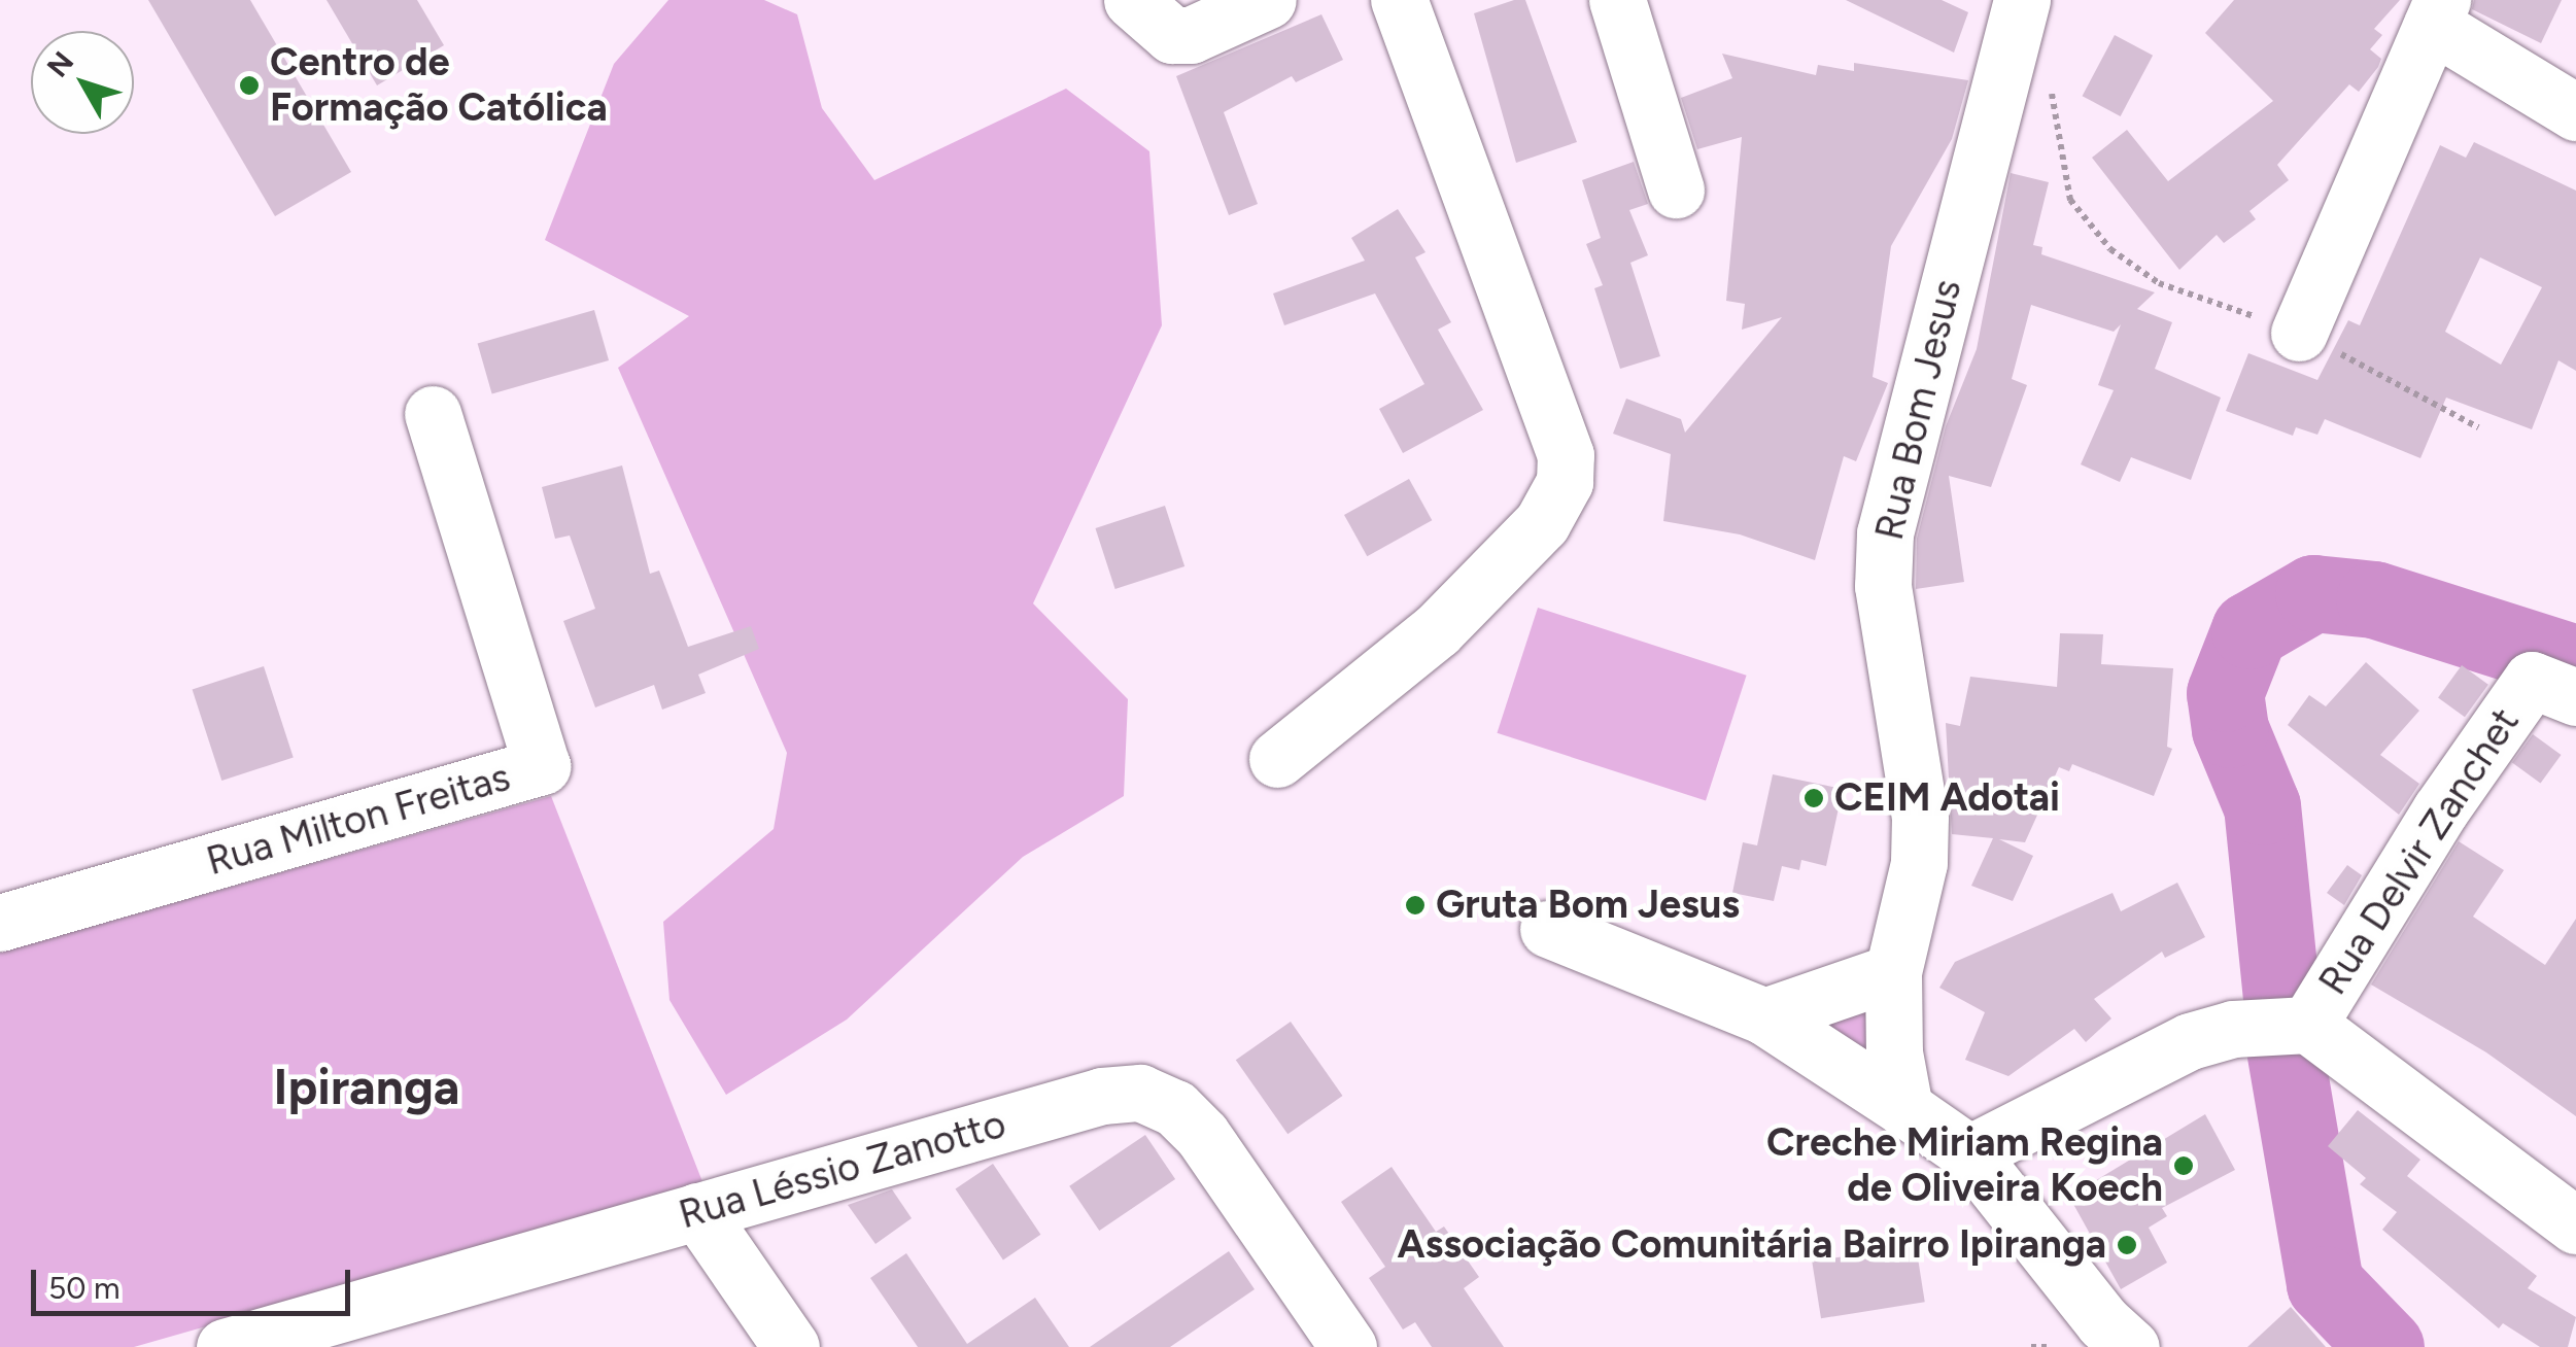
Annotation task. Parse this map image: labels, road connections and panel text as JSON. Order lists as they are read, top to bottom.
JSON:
{
  "streets": {
    "street": [
      "Rua Bom Jesus",
      "Rua Milton Freitas",
      "Rua Delvir Zanchet",
      "Rua Léssio Zanotto"
    ]
  },
  "districts": ["Ipiranga"],
  "places": [
    "Centro de Formação Católica",
    "CEIM Adotai",
    "Gruta Bom Jesus",
    "Creche Miriam Regina de Oliveira Koech",
    "Associação Comunitária Bairro Ipiranga"
  ],
  "scale_bar": "50 m",
  "north": "top left"
}
